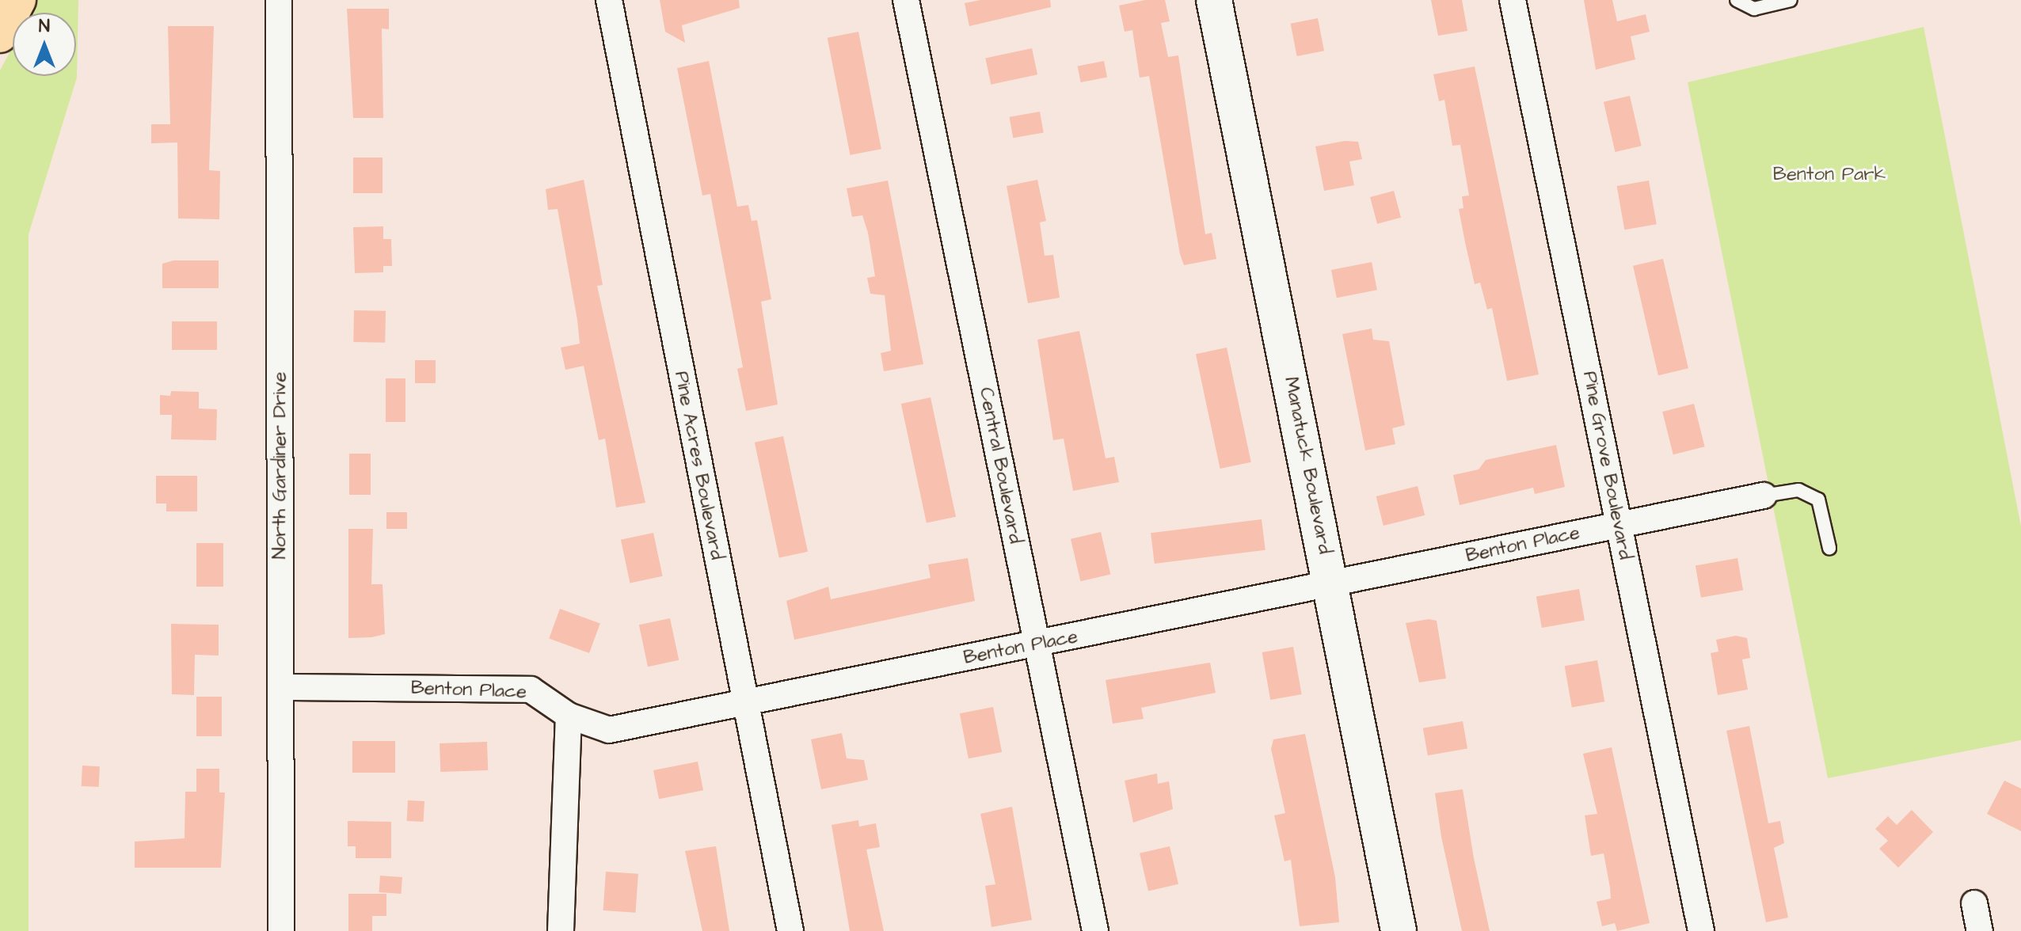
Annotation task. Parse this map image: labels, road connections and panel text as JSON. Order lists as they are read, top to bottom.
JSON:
{
  "streets": {
    "street": [
      "North Gardiner Drive",
      "Pine Acres Boulevard",
      "Central Boulevard",
      "Manatuck Boulevard",
      "Pine Grove Boulevard",
      "Benton Place"
    ]
  },
  "crossings": [
    ["North Gardiner Drive", "Benton Place"],
    ["Pine Acres Boulevard", "Benton Place"],
    ["Central Boulevard", "Benton Place"],
    ["Manatuck Boulevard", "Benton Place"],
    ["Pine Grove Boulevard", "Benton Place"]
  ],
  "parks": ["Benton Park"],
  "north": "top"
}
